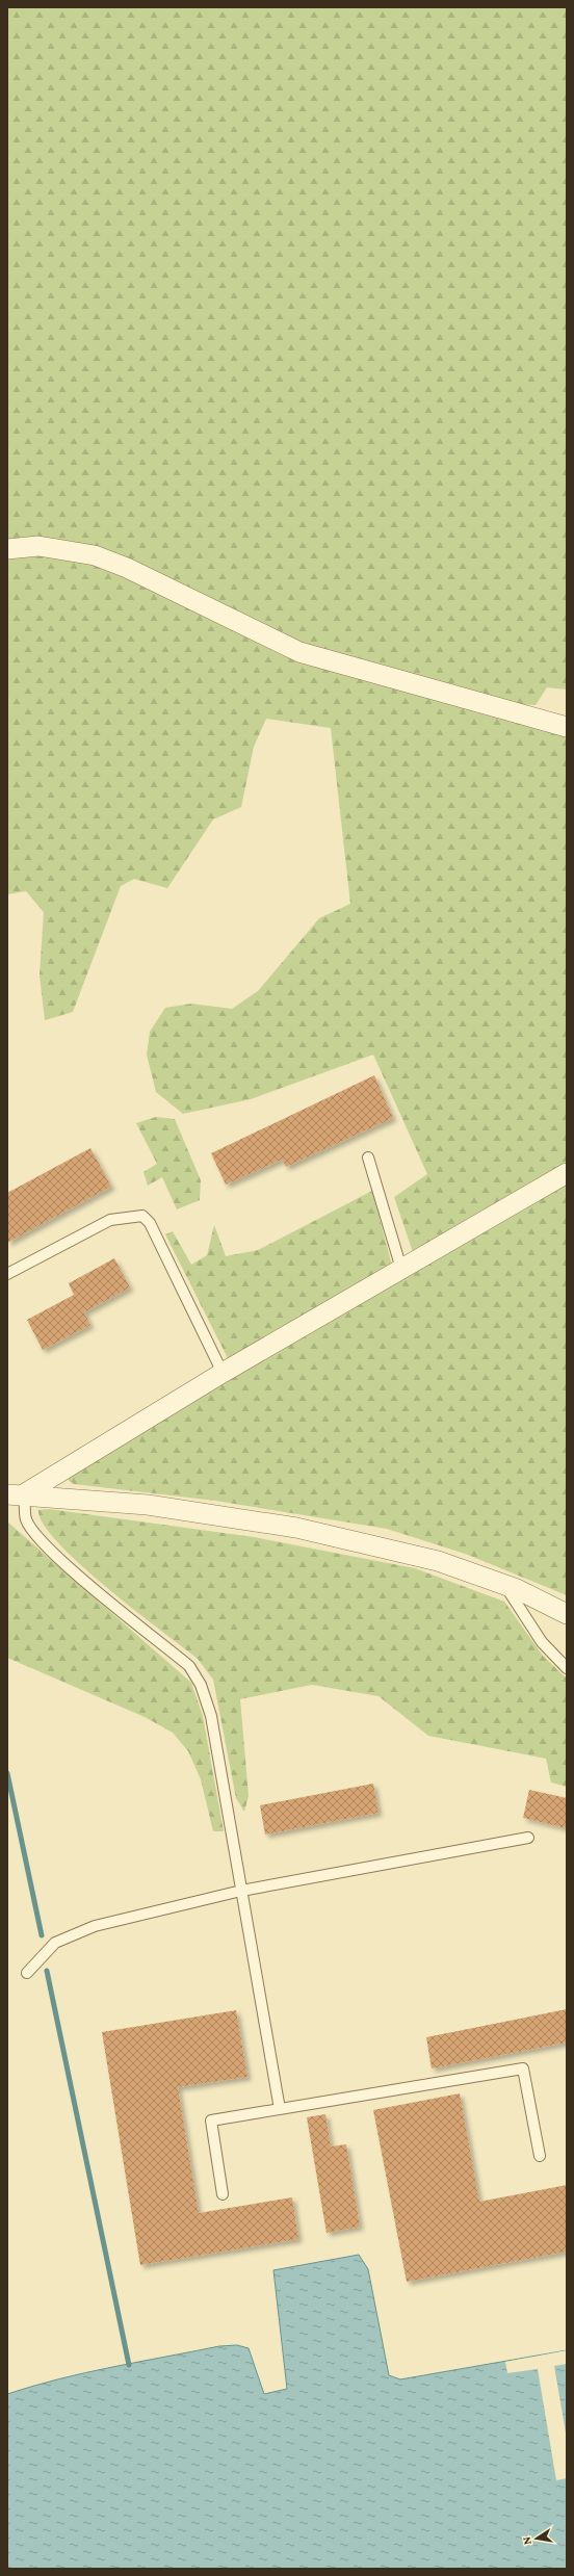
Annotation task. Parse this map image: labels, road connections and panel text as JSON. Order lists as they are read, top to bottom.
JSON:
{
  "north": "left"
}
